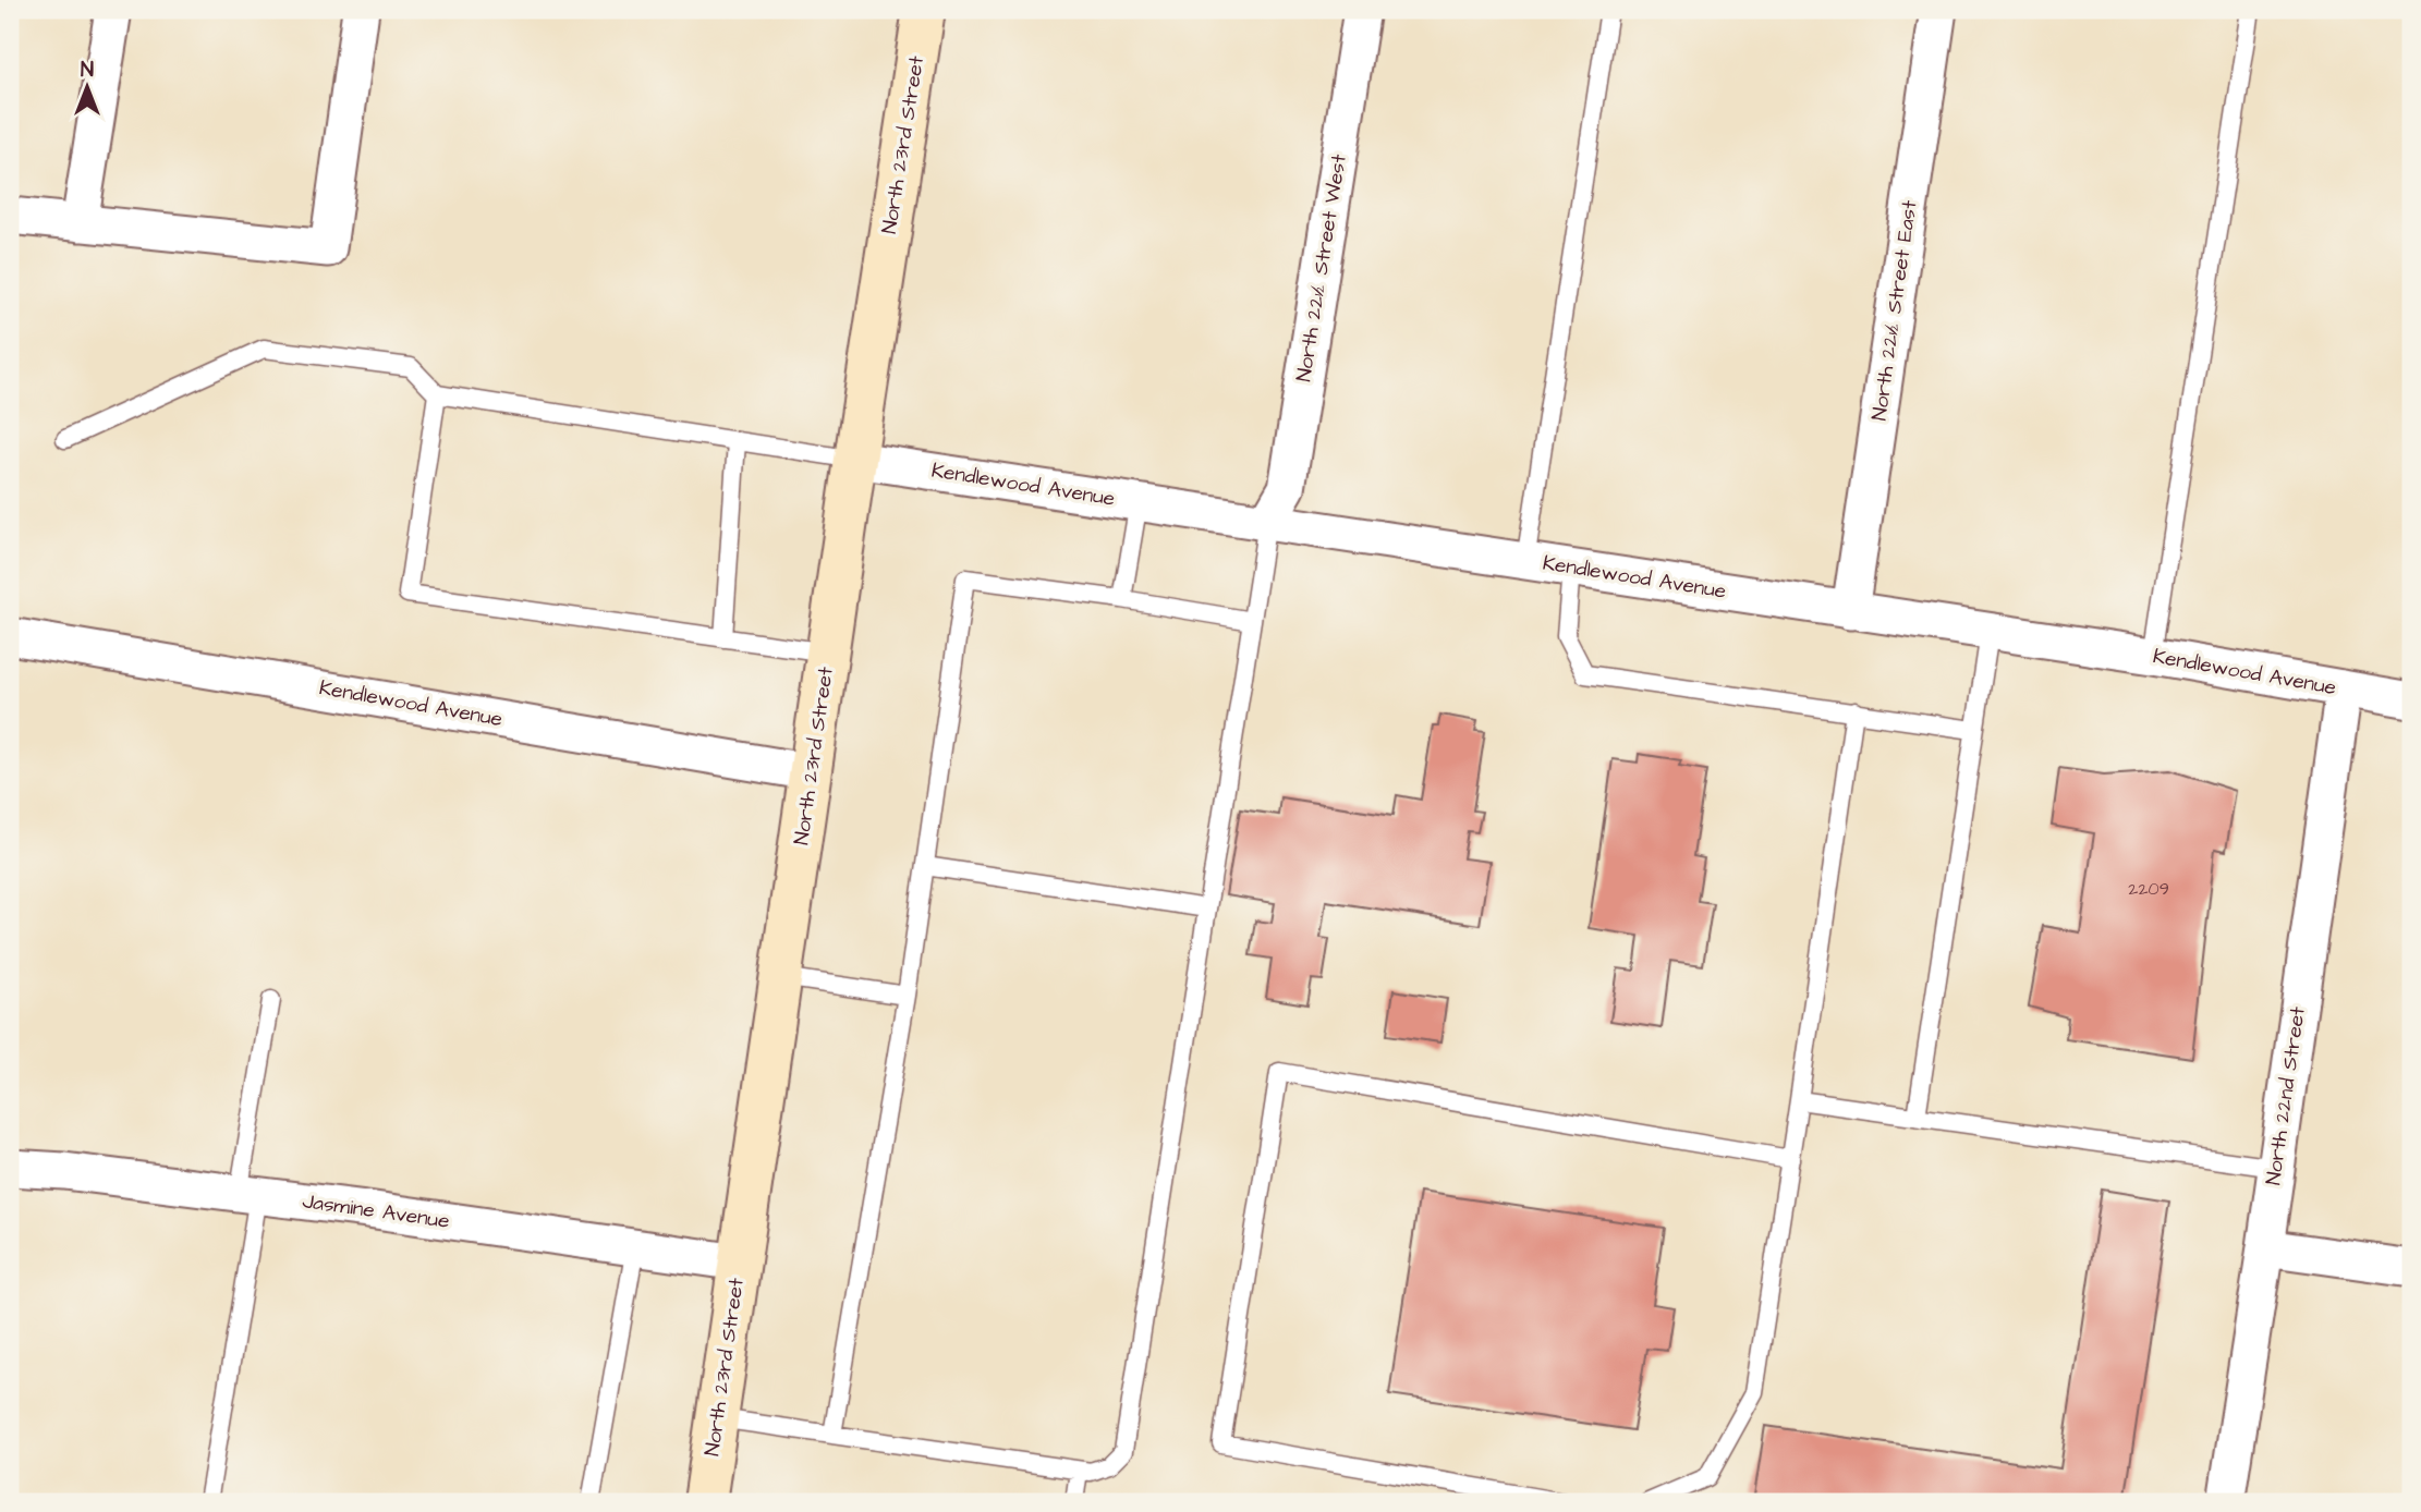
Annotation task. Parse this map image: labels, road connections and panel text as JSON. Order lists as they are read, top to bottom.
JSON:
{
  "streets": {
    "main road": ["North 23rd Street"],
    "street": [
      "North 22½ Street West",
      "North 22½ Street East",
      "Kendlewood Avenue",
      "North 22nd Street",
      "Jasmine Avenue"
    ]
  },
  "crossings": [
    ["North 23rd Street", "Kendlewood Avenue"],
    ["North 23rd Street", "Jasmine Avenue"],
    ["North 22½ Street West", "Kendlewood Avenue"],
    ["North 22½ Street East", "Kendlewood Avenue"],
    ["Kendlewood Avenue", "North 22nd Street"]
  ],
  "house_numbers": ["2209"],
  "north": "top"
}
